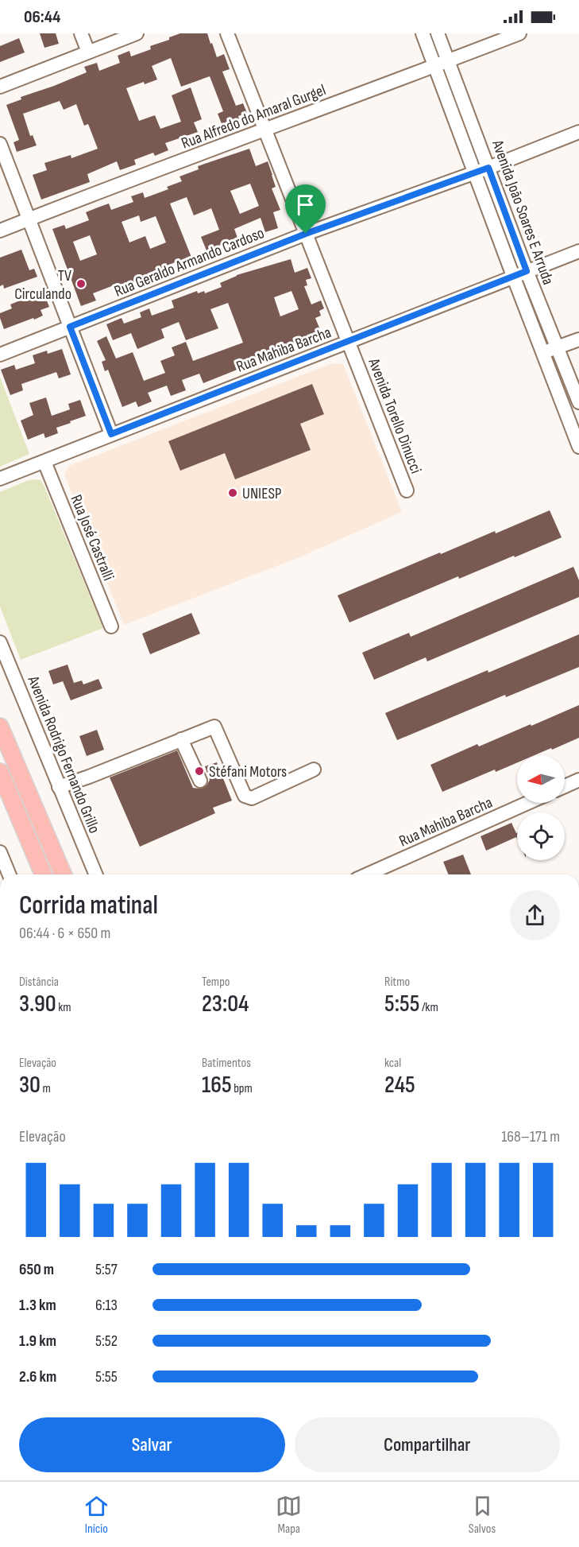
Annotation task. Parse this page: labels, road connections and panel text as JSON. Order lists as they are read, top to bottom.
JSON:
{
  "streets": {
    "street": [
      "Rua Alfredo do Amaral Gurgel",
      "Avenida João Soares E Arruda",
      "Rua Geraldo Armando Cardoso",
      "Rua Mahiba Barcha",
      "Avenida Torello Dinucci",
      "Rua José Castralli",
      "Avenida Rodrigo Fernando Grillo"
    ]
  },
  "crossings": [
    ["Rua Alfredo do Amaral Gurgel", "Avenida João Soares E Arruda"],
    ["Rua Alfredo do Amaral Gurgel", "Avenida Torello Dinucci"],
    ["Avenida João Soares E Arruda", "Rua Geraldo Armando Cardoso"],
    ["Avenida João Soares E Arruda", "Rua Mahiba Barcha"],
    ["Rua Geraldo Armando Cardoso", "Avenida Torello Dinucci"],
    ["Rua Mahiba Barcha", "Avenida Torello Dinucci"],
    ["Rua Mahiba Barcha", "Rua José Castralli"]
  ],
  "places": ["TV Circulando", "UNIESP", "Stéfani Motors"],
  "north": "left",
  "page": {
    "status": "06:44",
    "heading": ["Corrida matinal", "06:44 · 6 × 650 m"],
    "stats": [
      ["Distância", "3.90 km"],
      ["Tempo", "23:04"],
      ["Ritmo", "5:55 /km"],
      ["Elevação", "30 m"],
      ["Batimentos", "165 bpm"],
      ["kcal", "245"]
    ],
    "chart": ["Elevação", "168–171 m"],
    "list": [
      {
        "name": "650 m",
        "note": "5:57"
      },
      {
        "name": "1.3 km",
        "note": "6:13"
      },
      {
        "name": "1.9 km",
        "note": "5:52"
      },
      {
        "name": "2.6 km",
        "note": "5:55"
      }
    ],
    "buttons": ["Salvar", "Compartilhar"],
    "tabs": ["Início", "Mapa", "Salvos"]
  }
}
